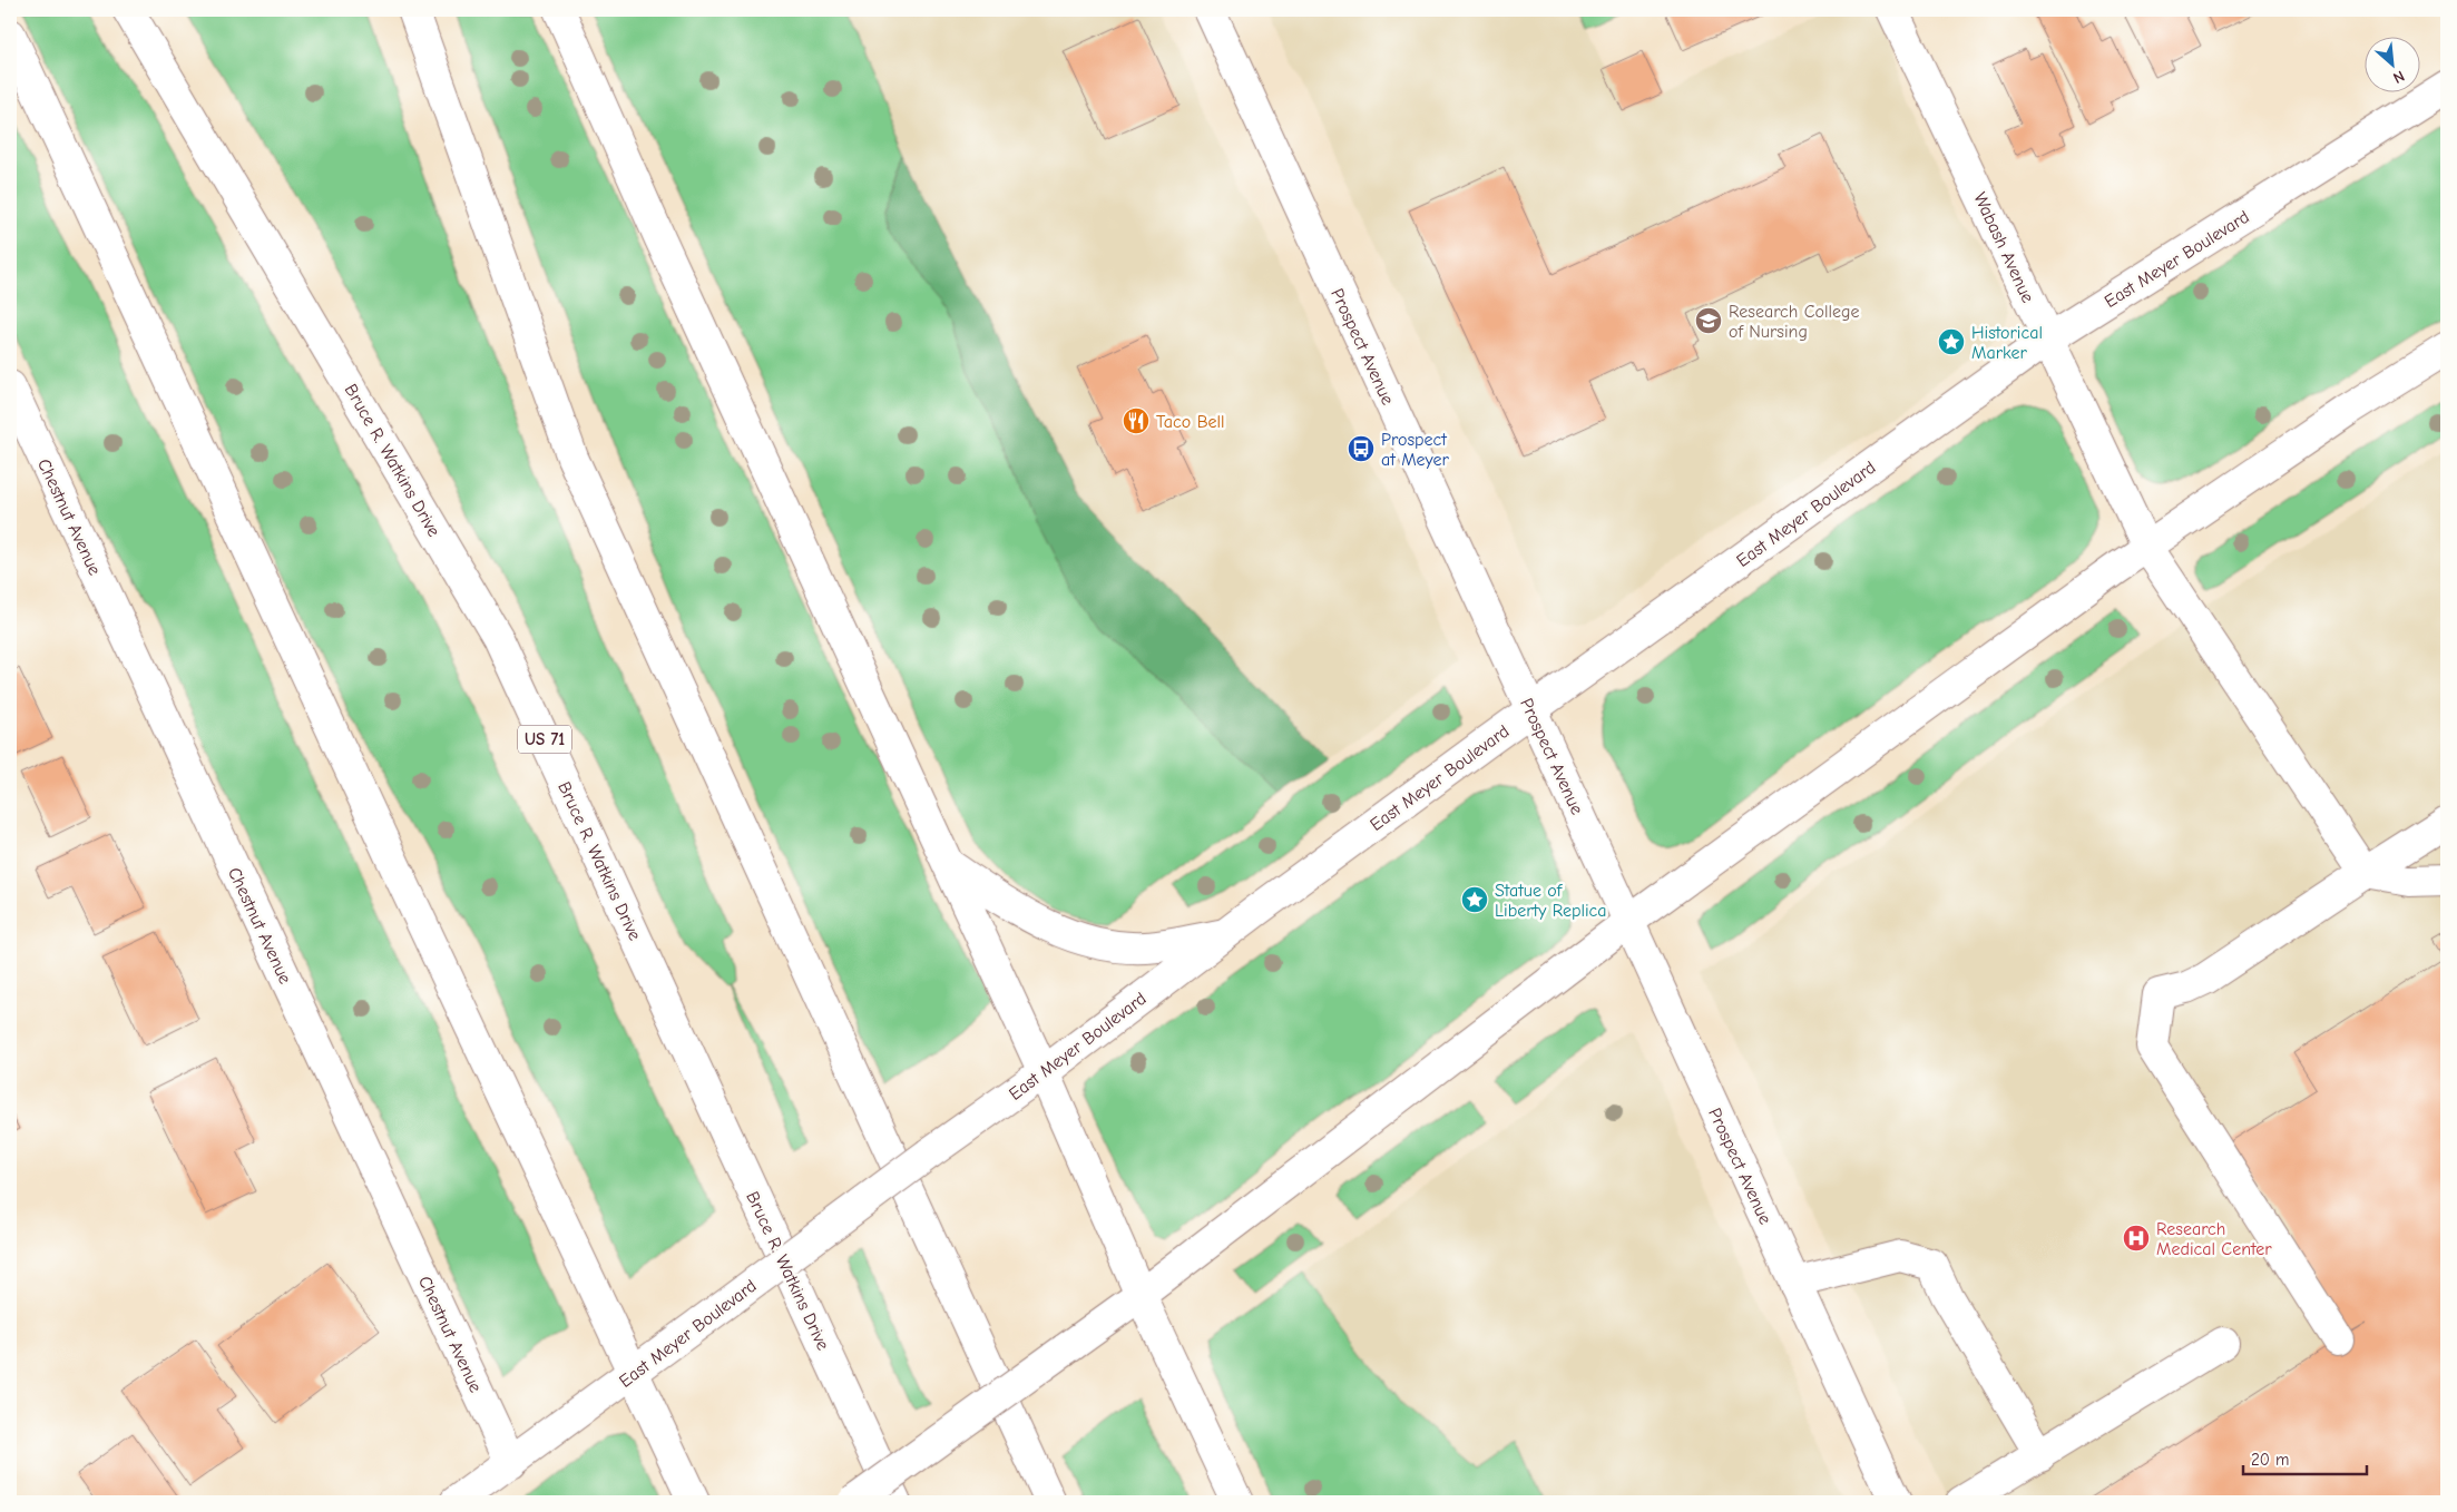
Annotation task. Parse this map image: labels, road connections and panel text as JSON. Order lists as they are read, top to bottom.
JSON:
{
  "streets": {
    "main road": [
      "Wabash Avenue",
      "East Meyer Boulevard",
      "Prospect Avenue",
      "Bruce R. Watkins Drive",
      "Chestnut Avenue",
      "US 71"
    ]
  },
  "crossings": [
    ["Wabash Avenue", "East Meyer Boulevard"],
    ["East Meyer Boulevard", "Prospect Avenue"],
    ["East Meyer Boulevard", "Chestnut Avenue"]
  ],
  "places": {
    "school or university": ["Research College of Nursing"],
    "place": ["Historical Marker", "Statue of Liberty Replica"],
    "restaurant": ["Taco Bell"],
    "bus stop": ["Prospect at Meyer"],
    "hospital": ["Research Medical Center"]
  },
  "scale_bar": "20 m",
  "north": "bottom right"
}
